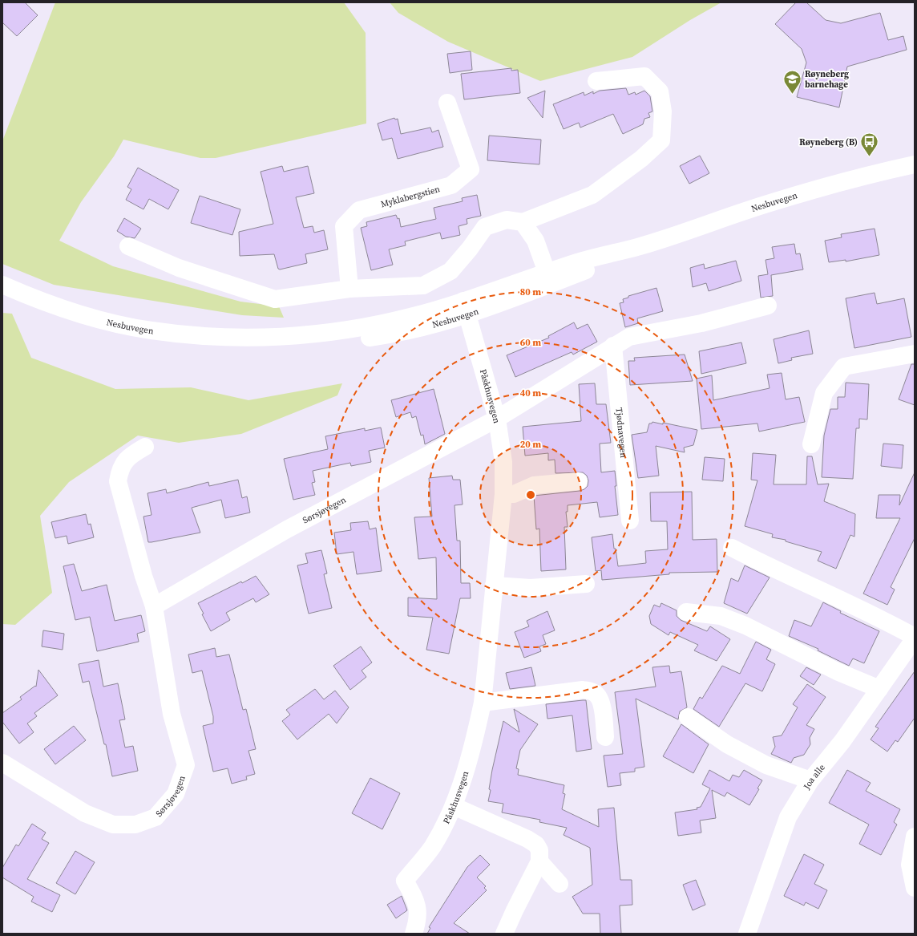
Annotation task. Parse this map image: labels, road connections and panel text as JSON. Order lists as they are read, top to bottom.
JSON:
{
  "streets": {
    "street": [
      "Myklabergstien",
      "Nesbuvegen",
      "Påskhusvegen",
      "Tjødnavegen",
      "Sørsjøvegen",
      "Joa alle"
    ]
  },
  "crossings": [
    ["Nesbuvegen", "Påskhusvegen"],
    ["Påskhusvegen", "Sørsjøvegen"]
  ],
  "places": {
    "school or university": ["Røyneberg barnehage"],
    "bus stop": ["Røyneberg (B)"]
  },
  "rings": [
    "80 m",
    "60 m",
    "40 m",
    "20 m"
  ]
}
